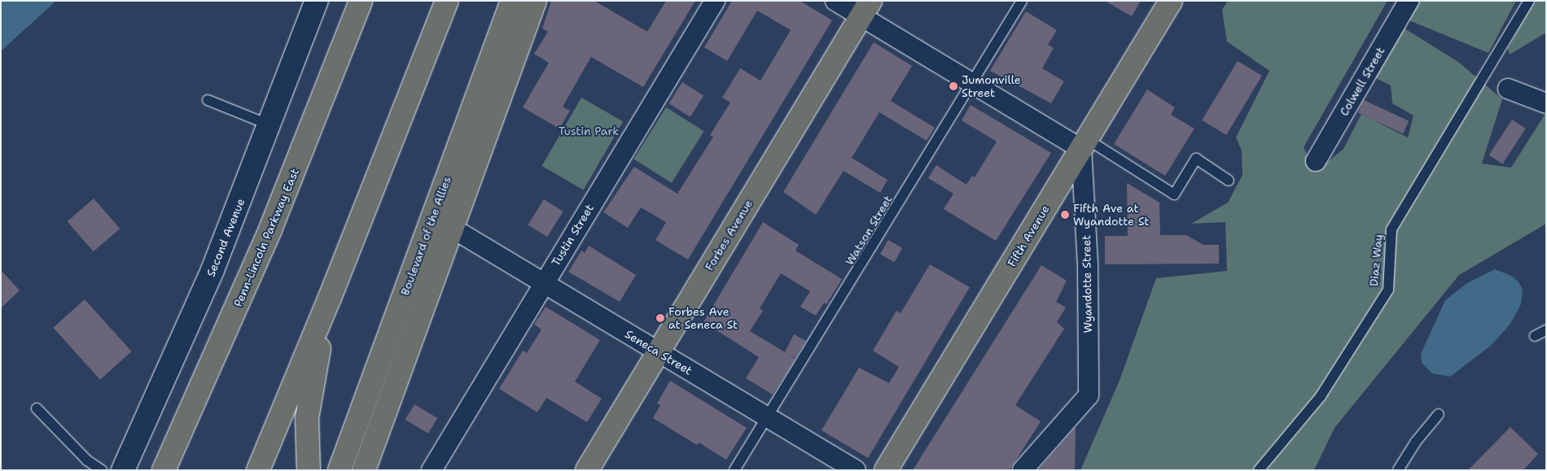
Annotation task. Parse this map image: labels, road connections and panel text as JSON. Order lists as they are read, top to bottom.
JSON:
{
  "streets": {
    "main road": [
      "Forbes Avenue",
      "Boulevard of the Allies",
      "Fifth Avenue",
      "Second Avenue",
      "Penn-Lincoln Parkway East"
    ],
    "street": [
      "Colwell Street",
      "Tustin Street",
      "Wyandotte Street",
      "Seneca Street"
    ],
    "lane": ["Watson Street", "Diaz Way"]
  },
  "crossings": [
    ["Watson Street", "Seneca Street"],
    ["Tustin Street", "Seneca Street"],
    ["Forbes Avenue", "Seneca Street"],
    ["Fifth Avenue", "Wyandotte Street"]
  ],
  "parks": ["Tustin Park"],
  "places": ["Jumonville Street", "Fifth Ave at Wyandotte St", "Forbes Ave at Seneca St"]
}
